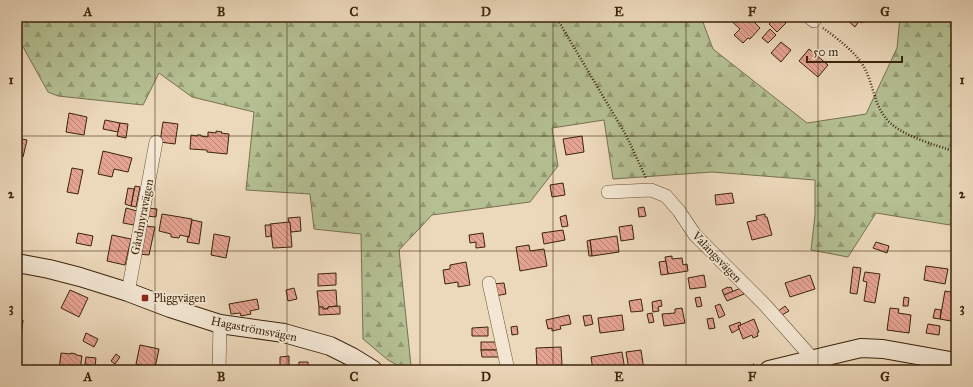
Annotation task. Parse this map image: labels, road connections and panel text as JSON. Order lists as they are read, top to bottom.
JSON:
{
  "streets": {
    "street": ["Gårdmyravägen", "Valängsvägen", "Hagaströmsvägen"]
  },
  "crossings": [
    ["Gårdmyravägen", "Hagaströmsvägen"]
  ],
  "places": {
    "transit": ["Pliggvägen"]
  },
  "scale_bar": "50 m",
  "grid": {
    "columns": [
      "A",
      "B",
      "C",
      "D",
      "E",
      "F",
      "G"
    ],
    "rows": ["1", "2", "3"]
  }
}
